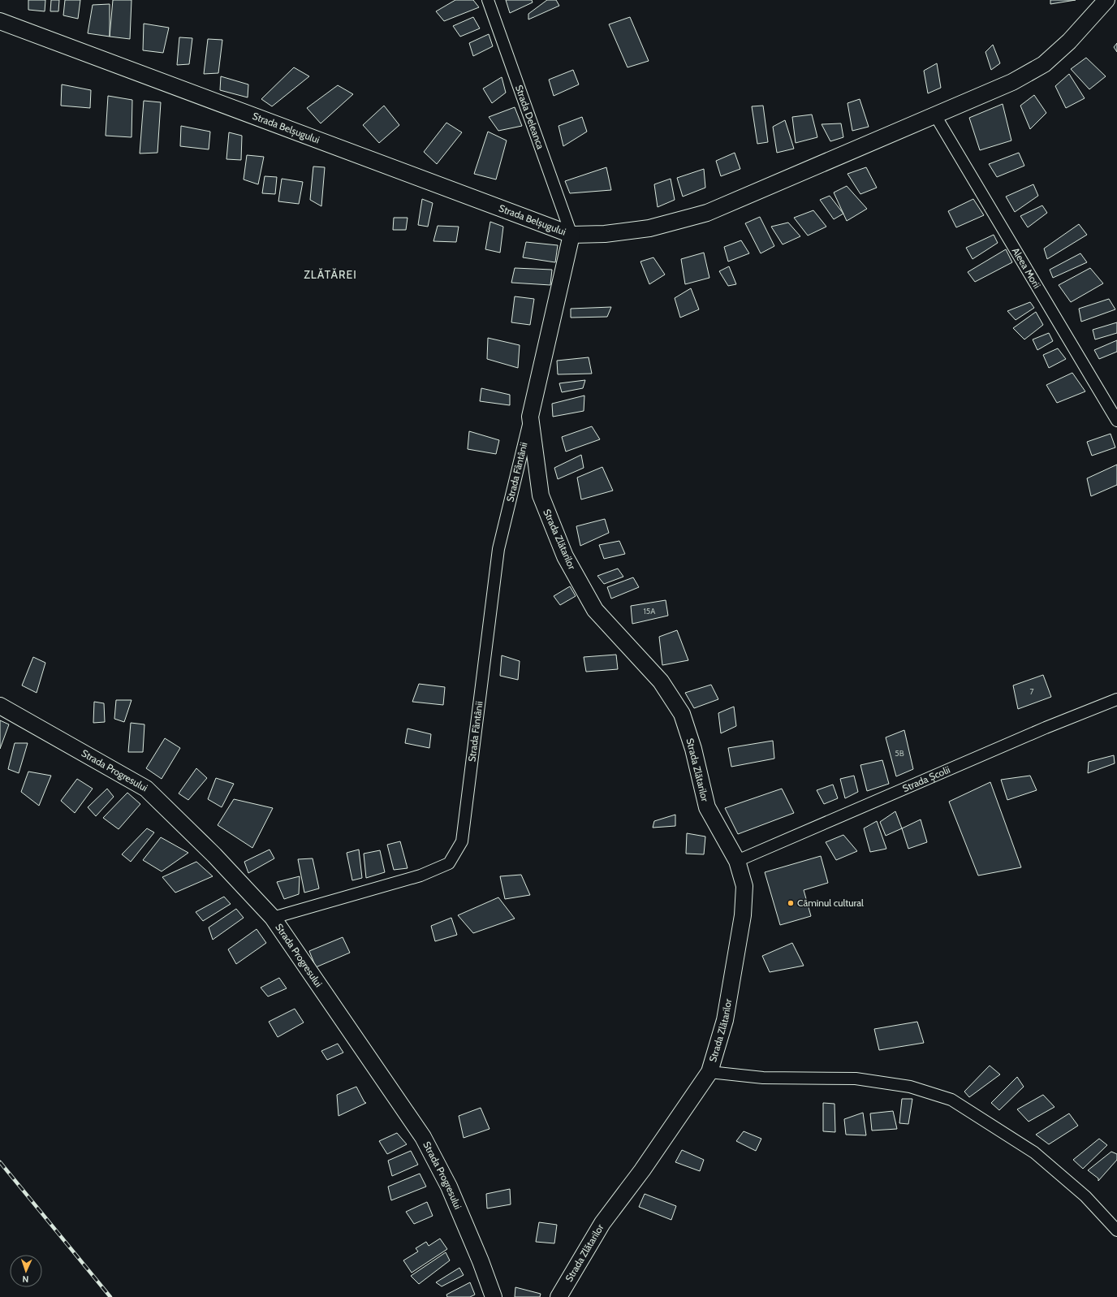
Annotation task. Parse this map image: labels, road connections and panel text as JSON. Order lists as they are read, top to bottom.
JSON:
{
  "streets": {
    "street": [
      "Strada Deleanca",
      "Strada Belșugului",
      "Aleea Morii",
      "Strada Fântânii",
      "Strada Zlătarilor",
      "Strada Progresului",
      "Strada Școlii"
    ]
  },
  "crossings": [
    ["Strada Deleanca", "Strada Belșugului"],
    ["Strada Deleanca", "Strada Zlătarilor"],
    ["Strada Belșugului", "Strada Zlătarilor"],
    ["Strada Fântânii", "Strada Zlătarilor"],
    ["Strada Fântânii", "Strada Progresului"],
    ["Strada Zlătarilor", "Strada Școlii"]
  ],
  "districts": ["ZLĂTĂREI"],
  "places": ["Căminul cultural"],
  "house_numbers": ["15A", "7", "5B"],
  "north": "bottom"
}
